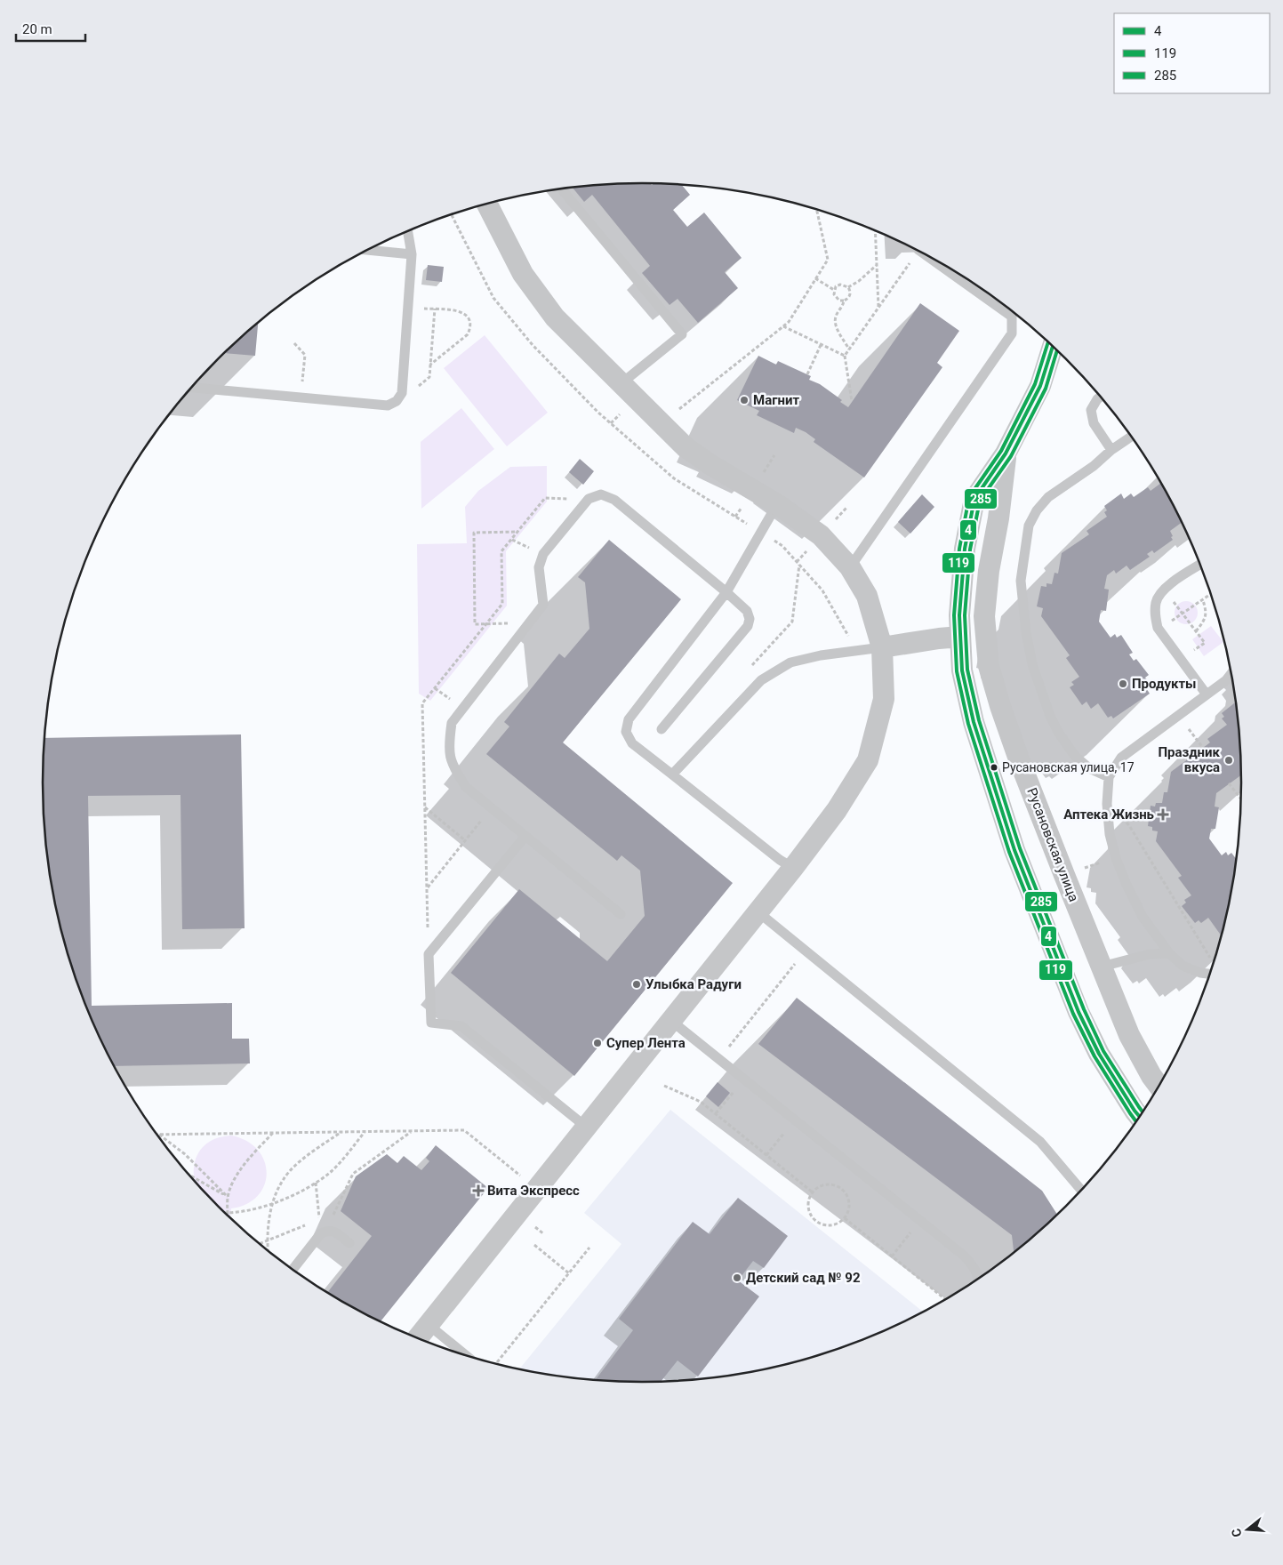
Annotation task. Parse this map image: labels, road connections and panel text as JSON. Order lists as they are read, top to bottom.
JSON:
{
  "streets": {
    "street": ["Русановская улица"]
  },
  "places": {
    "other": [
      "Магнит",
      "Продукты",
      "Праздник вкуса",
      "Русановская улица, 17",
      "Улыбка Радуги",
      "Супер Лента",
      "Детский сад № 92"
    ],
    "health": ["Аптека Жизнь", "Вита Экспресс"]
  },
  "lines": ["transit line 119", "transit line 4", "transit line 285"],
  "legend": ["4", "119", "285"],
  "scale_bar": "20 m",
  "north": "left"
}
